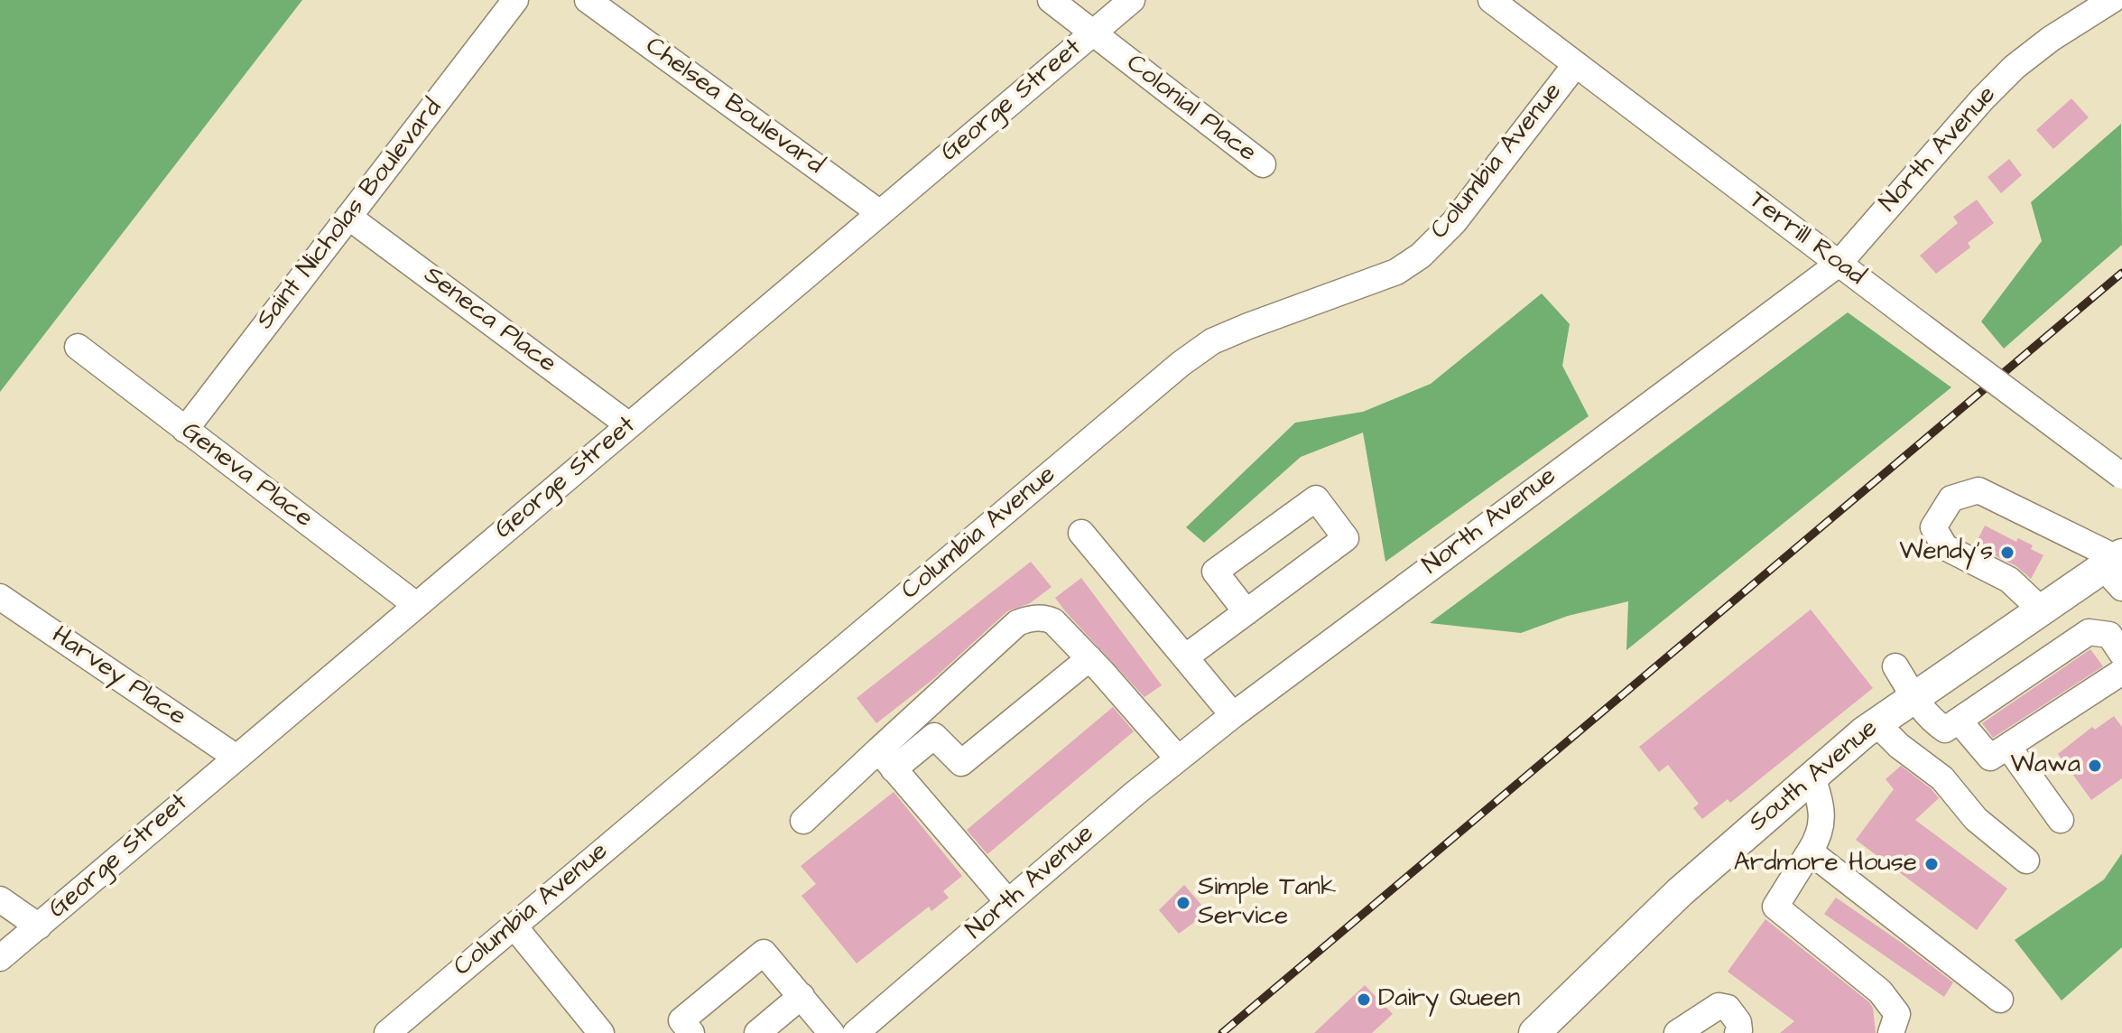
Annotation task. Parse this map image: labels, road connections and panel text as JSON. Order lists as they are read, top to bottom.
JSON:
{
  "streets": {
    "main road": ["South Avenue"],
    "street": [
      "George Street",
      "Chelsea Boulevard",
      "Colonial Place",
      "North Avenue",
      "Columbia Avenue",
      "Saint Nicholas Boulevard",
      "Terrill Road",
      "Seneca Place",
      "Geneva Place",
      "Harvey Place"
    ]
  },
  "crossings": [
    ["George Street", "Chelsea Boulevard"],
    ["George Street", "Colonial Place"],
    ["George Street", "Seneca Place"],
    ["George Street", "Geneva Place"],
    ["George Street", "Harvey Place"],
    ["North Avenue", "Terrill Road"],
    ["Columbia Avenue", "Terrill Road"],
    ["Saint Nicholas Boulevard", "Seneca Place"],
    ["Saint Nicholas Boulevard", "Geneva Place"]
  ],
  "places": [
    "Wendy's",
    "Wawa",
    "Ardmore House",
    "Simple Tank Service",
    "Dairy Queen"
  ]
}
